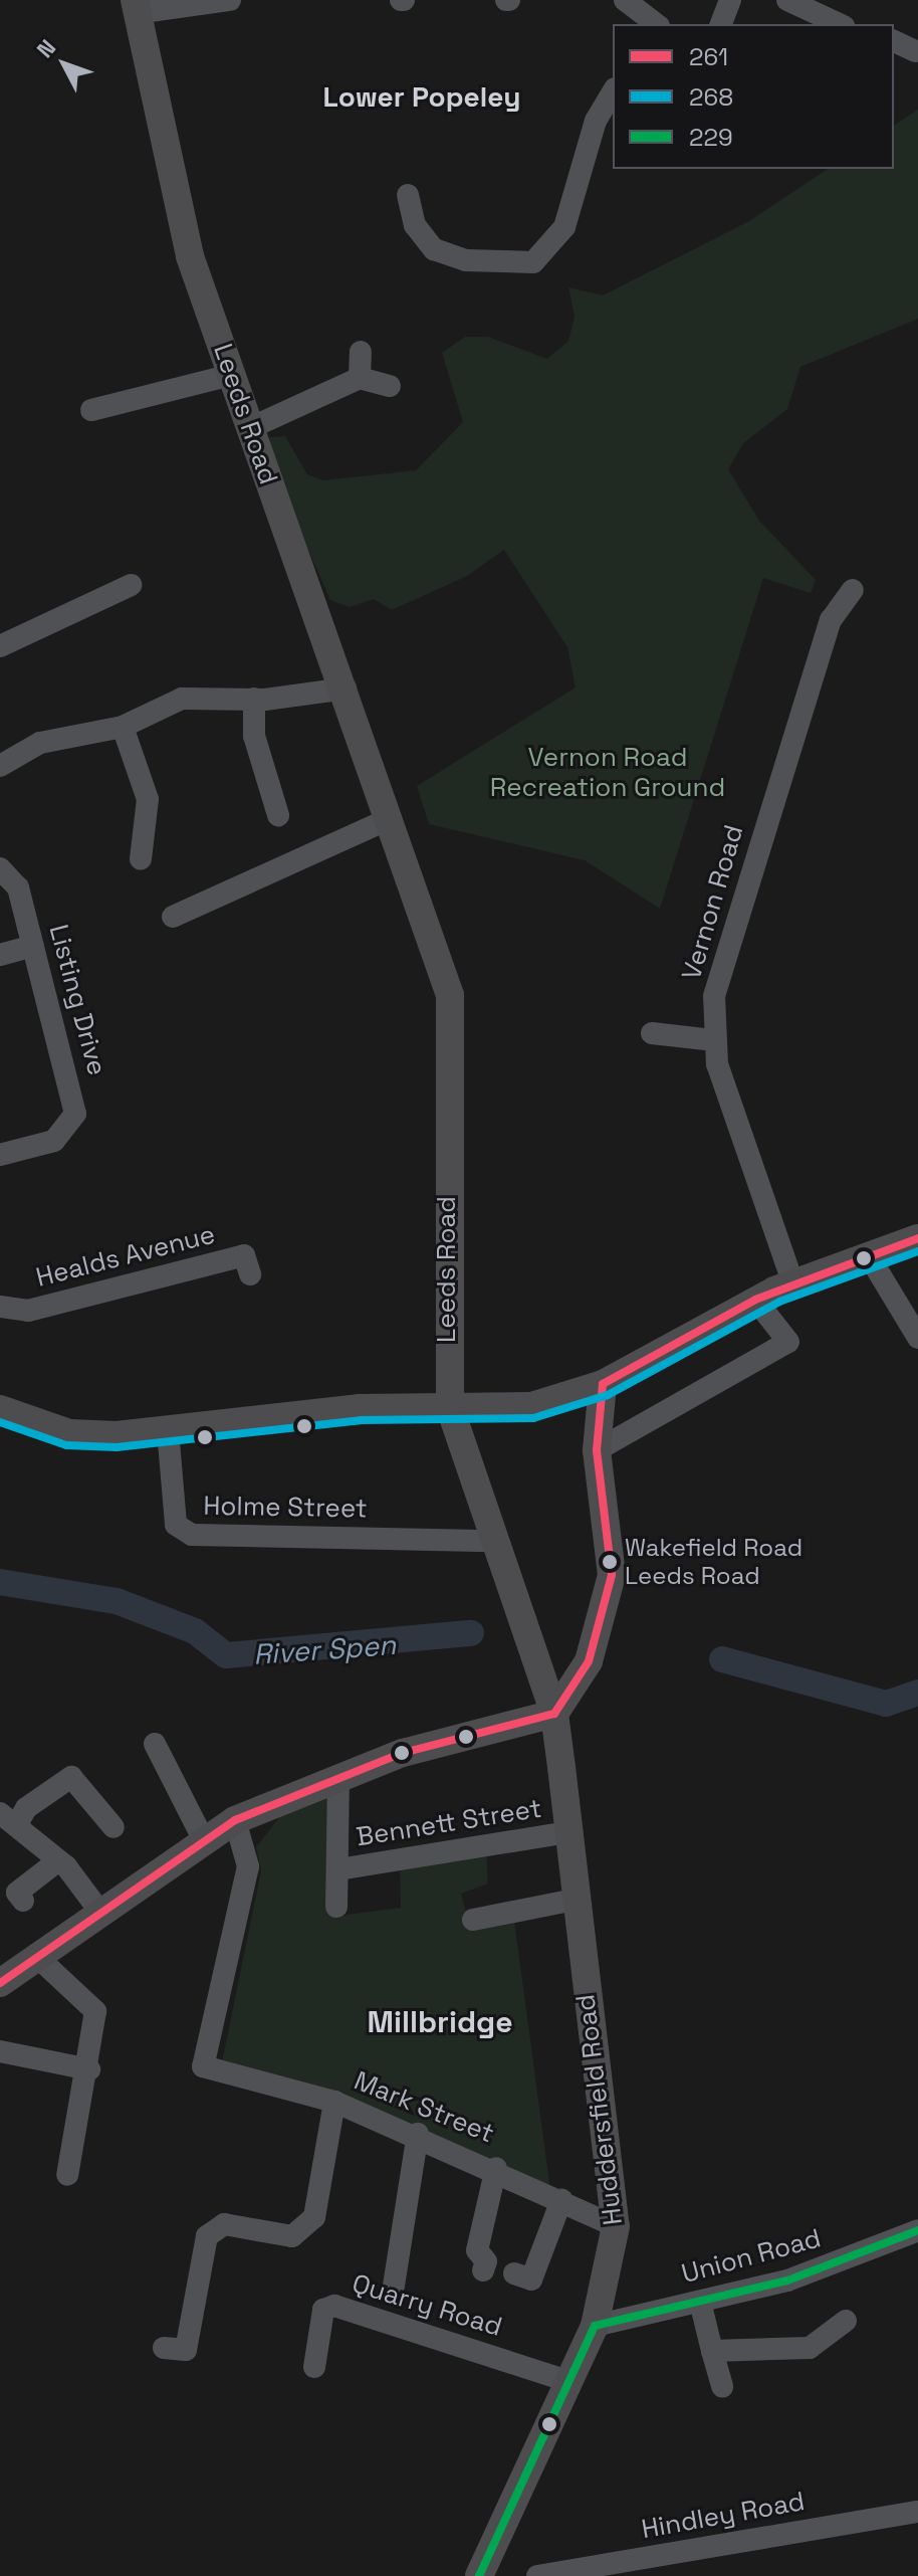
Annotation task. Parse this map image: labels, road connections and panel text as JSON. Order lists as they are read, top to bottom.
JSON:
{
  "streets": {
    "main road": ["Leeds Road", "Huddersfield Road"],
    "street": [
      "Vernon Road",
      "Listing Drive",
      "Healds Avenue",
      "Holme Street",
      "Bennett Street",
      "Mark Street",
      "Union Road",
      "Quarry Road",
      "Hindley Road"
    ]
  },
  "crossings": [
    ["Leeds Road", "Holme Street"],
    ["Leeds Road", "Huddersfield Road"],
    ["Bennett Street", "Huddersfield Road"],
    ["Mark Street", "Huddersfield Road"],
    ["Huddersfield Road", "Union Road"],
    ["Huddersfield Road", "Quarry Road"]
  ],
  "districts": ["Lower Popeley", "Millbridge"],
  "water": ["River Spen"],
  "parks": ["Vernon Road Recreation Ground"],
  "places": ["Wakefield Road Leeds Road"],
  "lines": ["transit line 261", "transit line 268", "transit line 229"],
  "legend": ["261", "268", "229"],
  "north": "top left"
}
